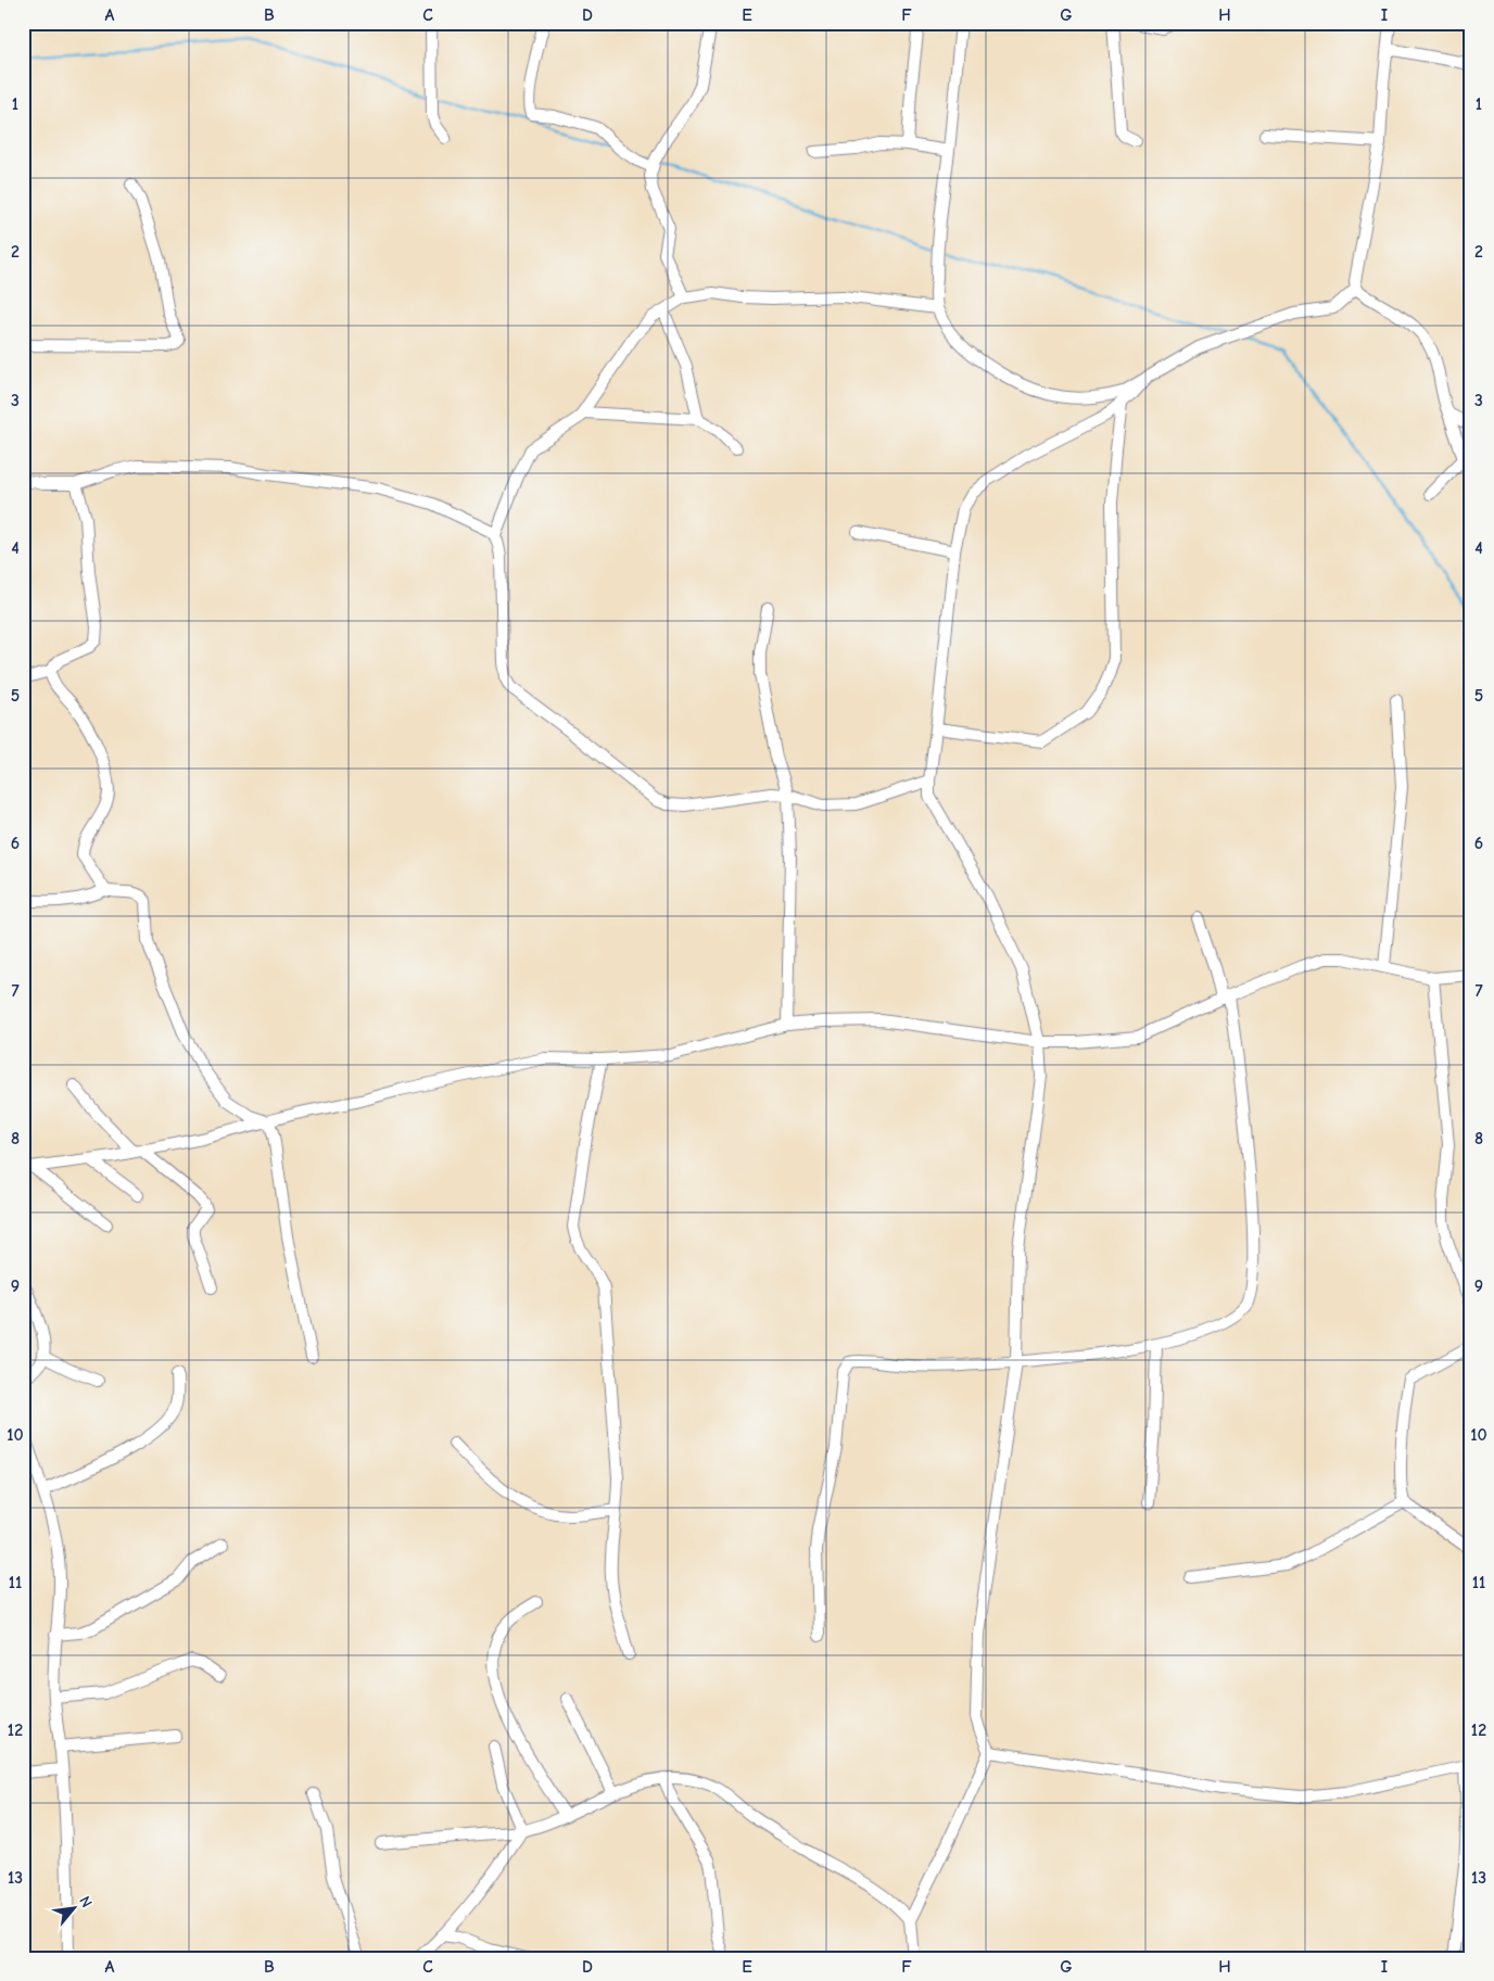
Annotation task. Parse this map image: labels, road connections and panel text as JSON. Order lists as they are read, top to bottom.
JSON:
{
  "north": "top right",
  "grid": {
    "columns": [
      "A",
      "B",
      "C",
      "D",
      "E",
      "F",
      "G",
      "H",
      "I"
    ],
    "rows": [
      "1",
      "2",
      "3",
      "4",
      "5",
      "6",
      "7",
      "8",
      "9",
      "10",
      "11",
      "12",
      "13"
    ]
  }
}
